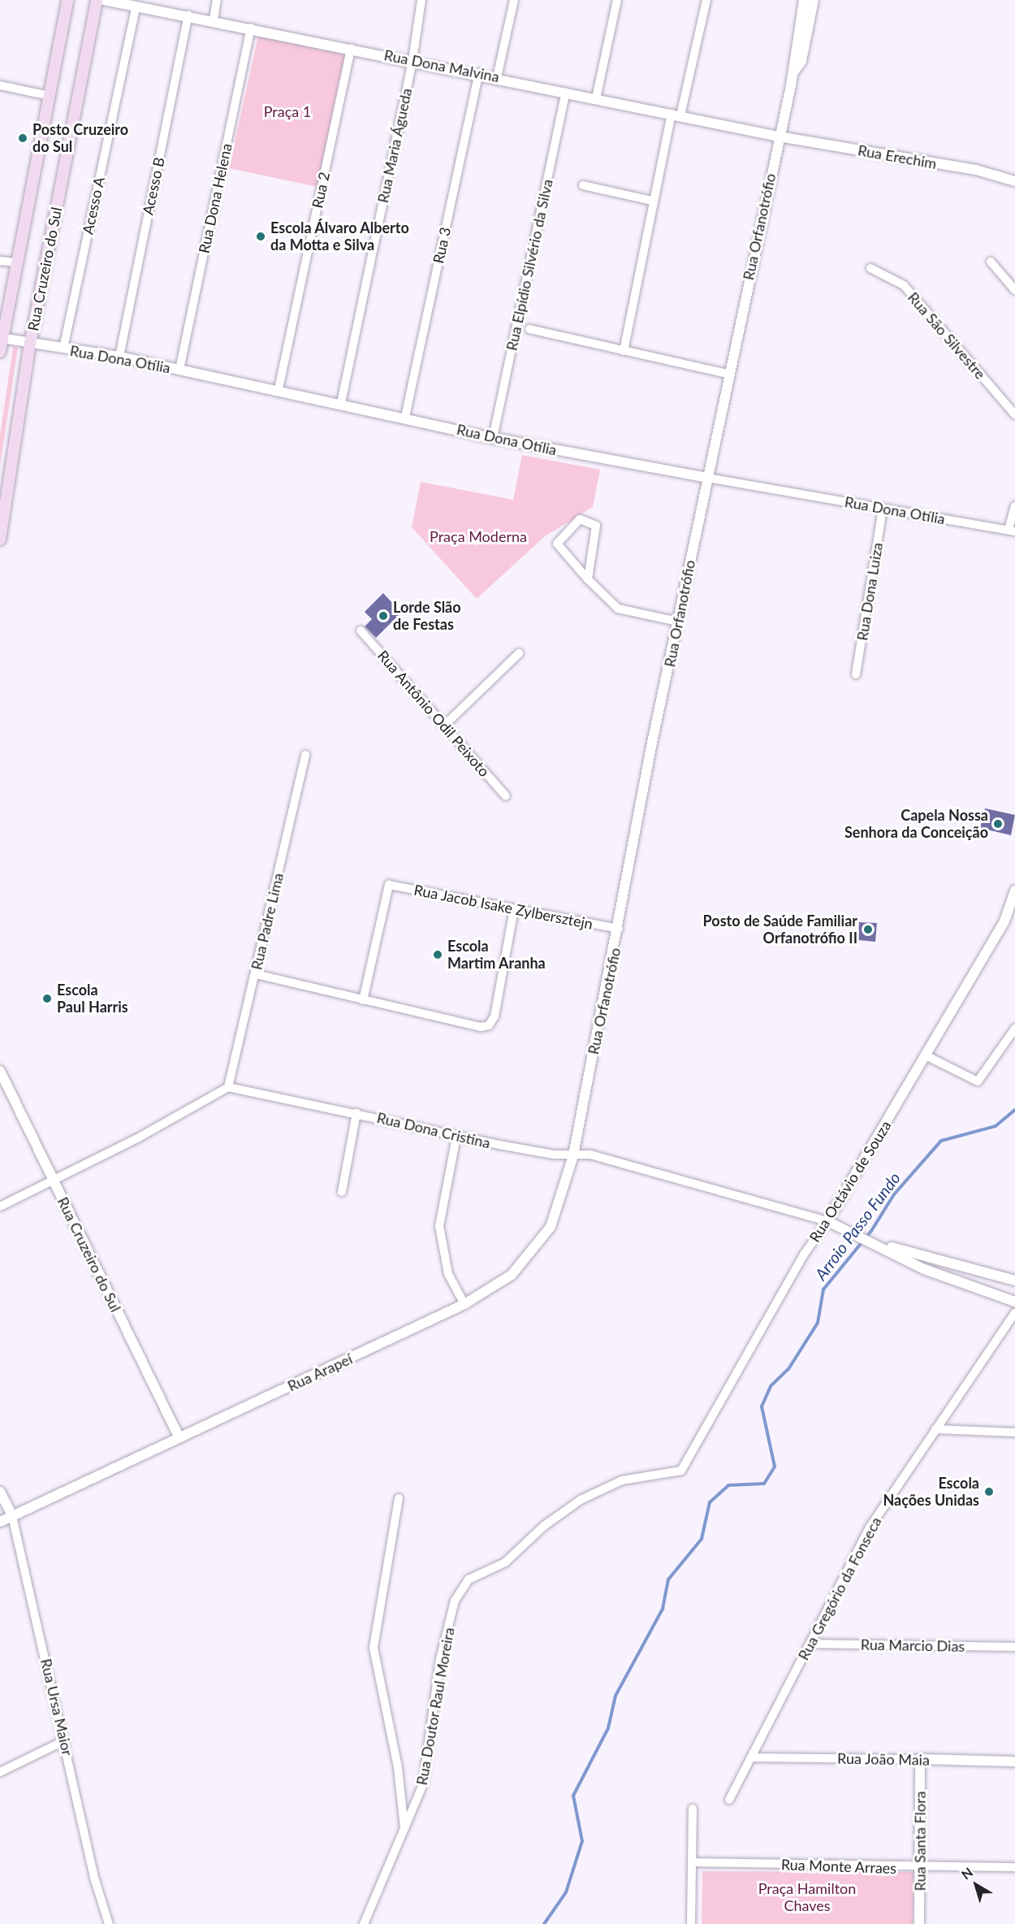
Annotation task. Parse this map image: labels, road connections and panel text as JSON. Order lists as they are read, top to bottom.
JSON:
{
  "streets": {
    "main road": ["Rua Cruzeiro do Sul"],
    "street": [
      "Rua Dona Malvina",
      "Rua Maria Águeda",
      "Rua Erechim",
      "Acesso B",
      "Rua 2",
      "Rua Dona Helena",
      "Acesso A",
      "Rua Orfanotrófio",
      "Rua 3",
      "Rua Elpídio Silvério da Silva",
      "Rua São Silvestre",
      "Rua Dona Otília",
      "Rua Dona Luiza",
      "Rua Antônio Odil Peixoto",
      "Rua Jacob Isake Zylbersztejn",
      "Rua Padre Lima",
      "Rua Dona Cristina",
      "Rua Octávio de Souza",
      "Rua Arapeí",
      "Rua Gregório da Fonseca",
      "Rua Marcio Dias",
      "Rua Doutor Raul Moreira",
      "Rua Ursa Maior",
      "Rua João Maia",
      "Rua Santa Flora",
      "Rua Monte Arraes"
    ]
  },
  "crossings": [
    ["Rua Dona Malvina", "Rua Maria Águeda"],
    ["Rua Dona Malvina", "Rua Erechim"],
    ["Rua Dona Malvina", "Acesso B"],
    ["Rua Dona Malvina", "Rua 2"],
    ["Rua Dona Malvina", "Rua Dona Helena"],
    ["Rua Dona Malvina", "Acesso A"],
    ["Rua Dona Malvina", "Rua Orfanotrófio"],
    ["Rua Dona Malvina", "Rua 3"],
    ["Rua Dona Malvina", "Rua Elpídio Silvério da Silva"],
    ["Rua Maria Águeda", "Rua Dona Otília"],
    ["Rua Erechim", "Rua Orfanotrófio"],
    ["Acesso B", "Rua Dona Otília"],
    ["Rua 2", "Rua Dona Otília"],
    ["Rua Dona Helena", "Rua Dona Otília"],
    ["Acesso A", "Rua Dona Otília"],
    ["Rua Orfanotrófio", "Rua Dona Otília"],
    ["Rua Orfanotrófio", "Rua Jacob Isake Zylbersztejn"],
    ["Rua Orfanotrófio", "Rua Dona Cristina"],
    ["Rua Orfanotrófio", "Rua Arapeí"],
    ["Rua 3", "Rua Dona Otília"],
    ["Rua Elpídio Silvério da Silva", "Rua Dona Otília"],
    ["Rua Cruzeiro do Sul", "Rua Dona Otília"],
    ["Rua Cruzeiro do Sul", "Rua Arapeí"],
    ["Rua Dona Otília", "Rua Dona Luiza"],
    ["Rua Padre Lima", "Rua Dona Cristina"],
    ["Rua Dona Cristina", "Rua Octávio de Souza"],
    ["Rua Dona Cristina", "Rua Arapeí"],
    ["Rua Octávio de Souza", "Rua Doutor Raul Moreira"],
    ["Rua Arapeí", "Rua Ursa Maior"],
    ["Rua Gregório da Fonseca", "Rua Marcio Dias"],
    ["Rua Gregório da Fonseca", "Rua João Maia"],
    ["Rua João Maia", "Rua Santa Flora"],
    ["Rua Santa Flora", "Rua Monte Arraes"]
  ],
  "water": ["Arroio Passo Fundo"],
  "parks": ["Praça 1", "Praça Moderna", "Praça Hamilton Chaves"],
  "places": [
    "Posto Cruzeiro do Sul",
    "Escola Álvaro Alberto da Motta e Silva",
    "Lorde Slão de Festas",
    "Capela Nossa Senhora da Conceição",
    "Posto de Saúde Familiar Orfanotrófio II",
    "Escola Martim Aranha",
    "Escola Paul Harris",
    "Escola Nações Unidas"
  ],
  "north": "top left"
}
